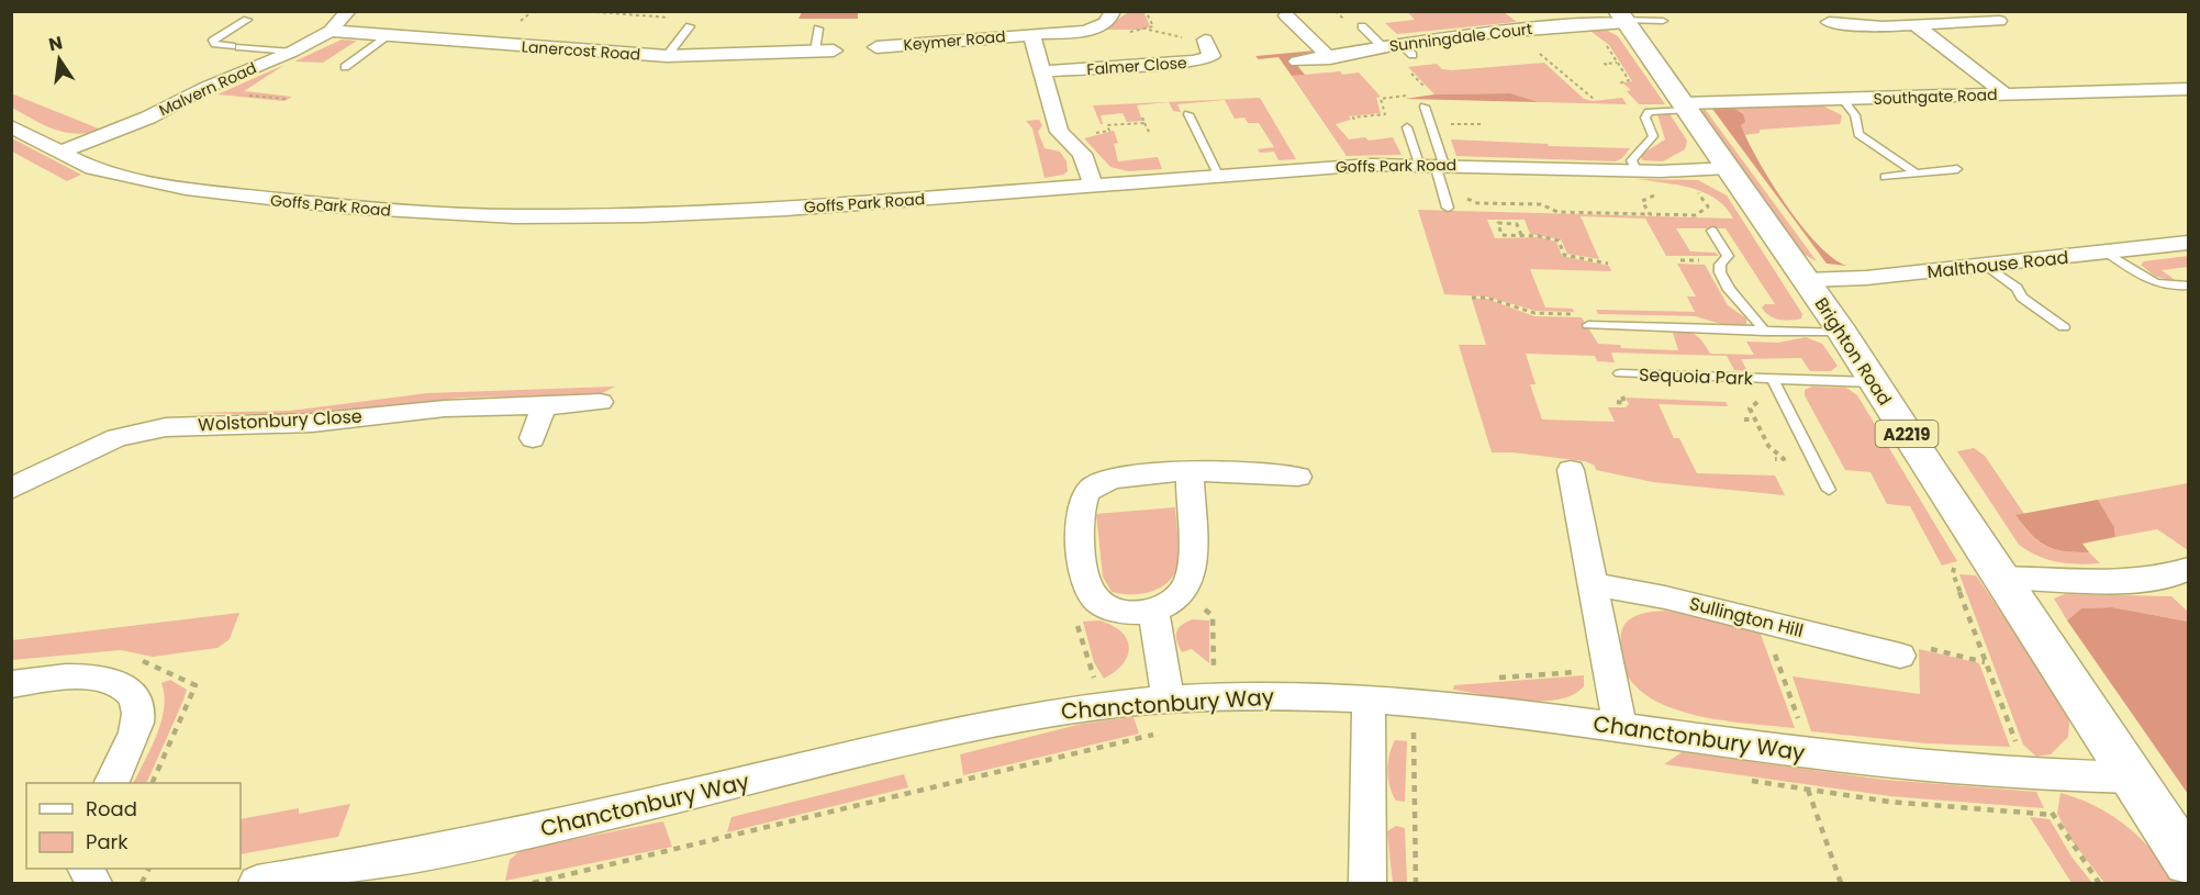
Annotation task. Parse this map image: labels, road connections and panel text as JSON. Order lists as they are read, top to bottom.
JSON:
{
  "streets": {
    "main road": ["Brighton Road", "A2219"],
    "street": [
      "Sunningdale Court",
      "Keymer Road",
      "Lanercost Road",
      "Falmer Close",
      "Malvern Road",
      "Southgate Road",
      "Goffs Park Road",
      "Malthouse Road",
      "Wolstonbury Close",
      "Sullington Hill",
      "Chanctonbury Way"
    ],
    "lane": ["Sequoia Park"]
  },
  "crossings": [
    ["Sunningdale Court", "Brighton Road"],
    ["Keymer Road", "Falmer Close"],
    ["Keymer Road", "Goffs Park Road"],
    ["Lanercost Road", "Malvern Road"],
    ["Malvern Road", "Goffs Park Road"],
    ["Southgate Road", "Brighton Road"],
    ["Goffs Park Road", "Brighton Road"],
    ["Malthouse Road", "Brighton Road"],
    ["Brighton Road", "Sequoia Park"],
    ["Brighton Road", "Chanctonbury Way"]
  ],
  "legend": ["Road", "Park"],
  "north": "top"
}
